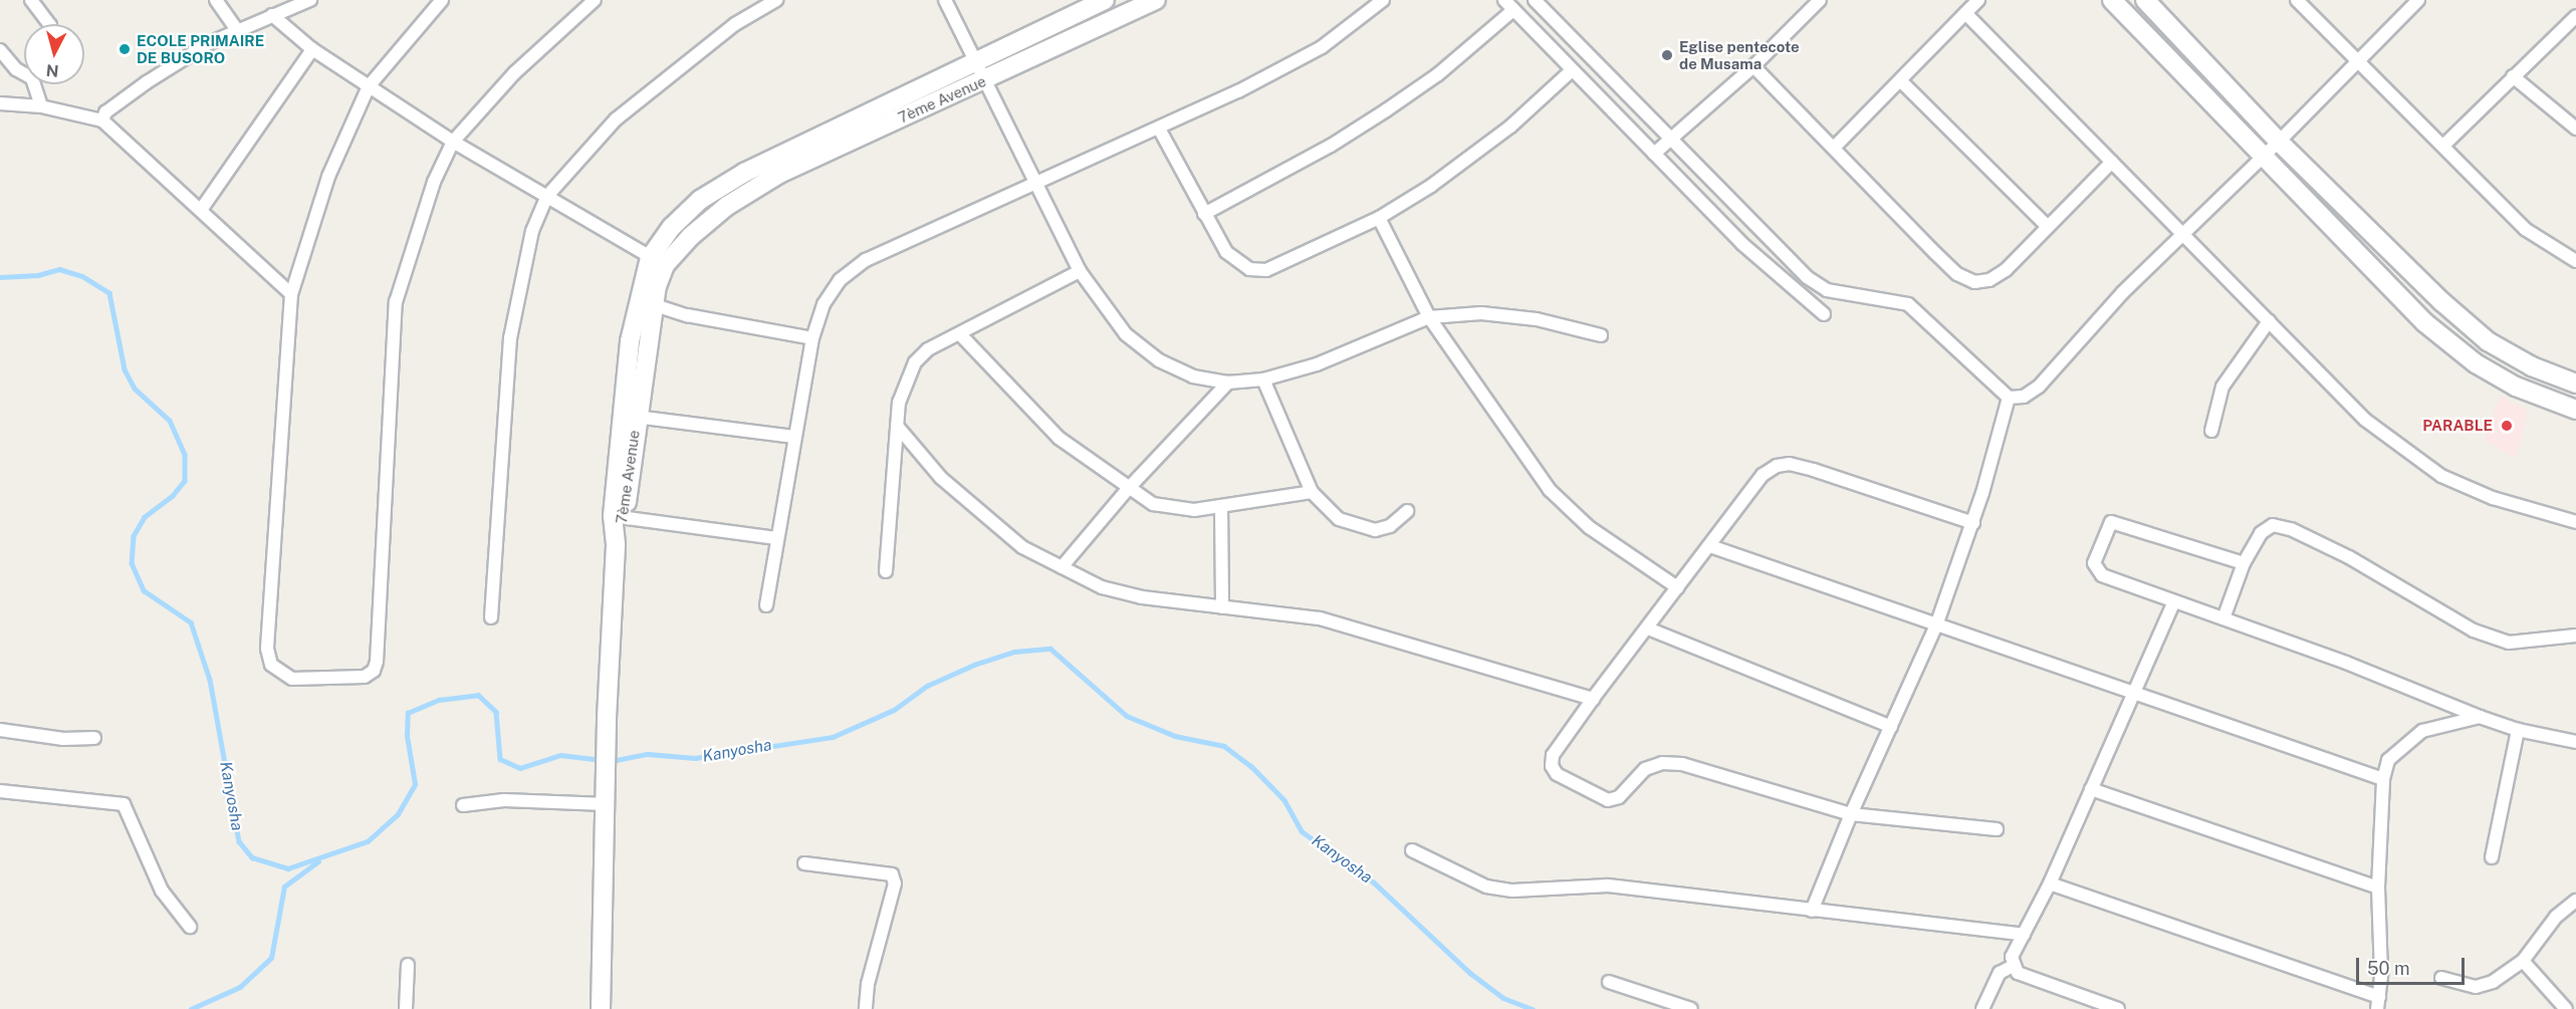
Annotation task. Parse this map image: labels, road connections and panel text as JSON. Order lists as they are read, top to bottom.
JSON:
{
  "streets": {
    "street": ["7ème Avenue"]
  },
  "water": ["Kanyosha"],
  "places": ["ECOLE PRIMAIRE DE BUSORO", "Eglise pentecote de Musama", "PARABLE"],
  "scale_bar": "50 m",
  "north": "bottom"
}
